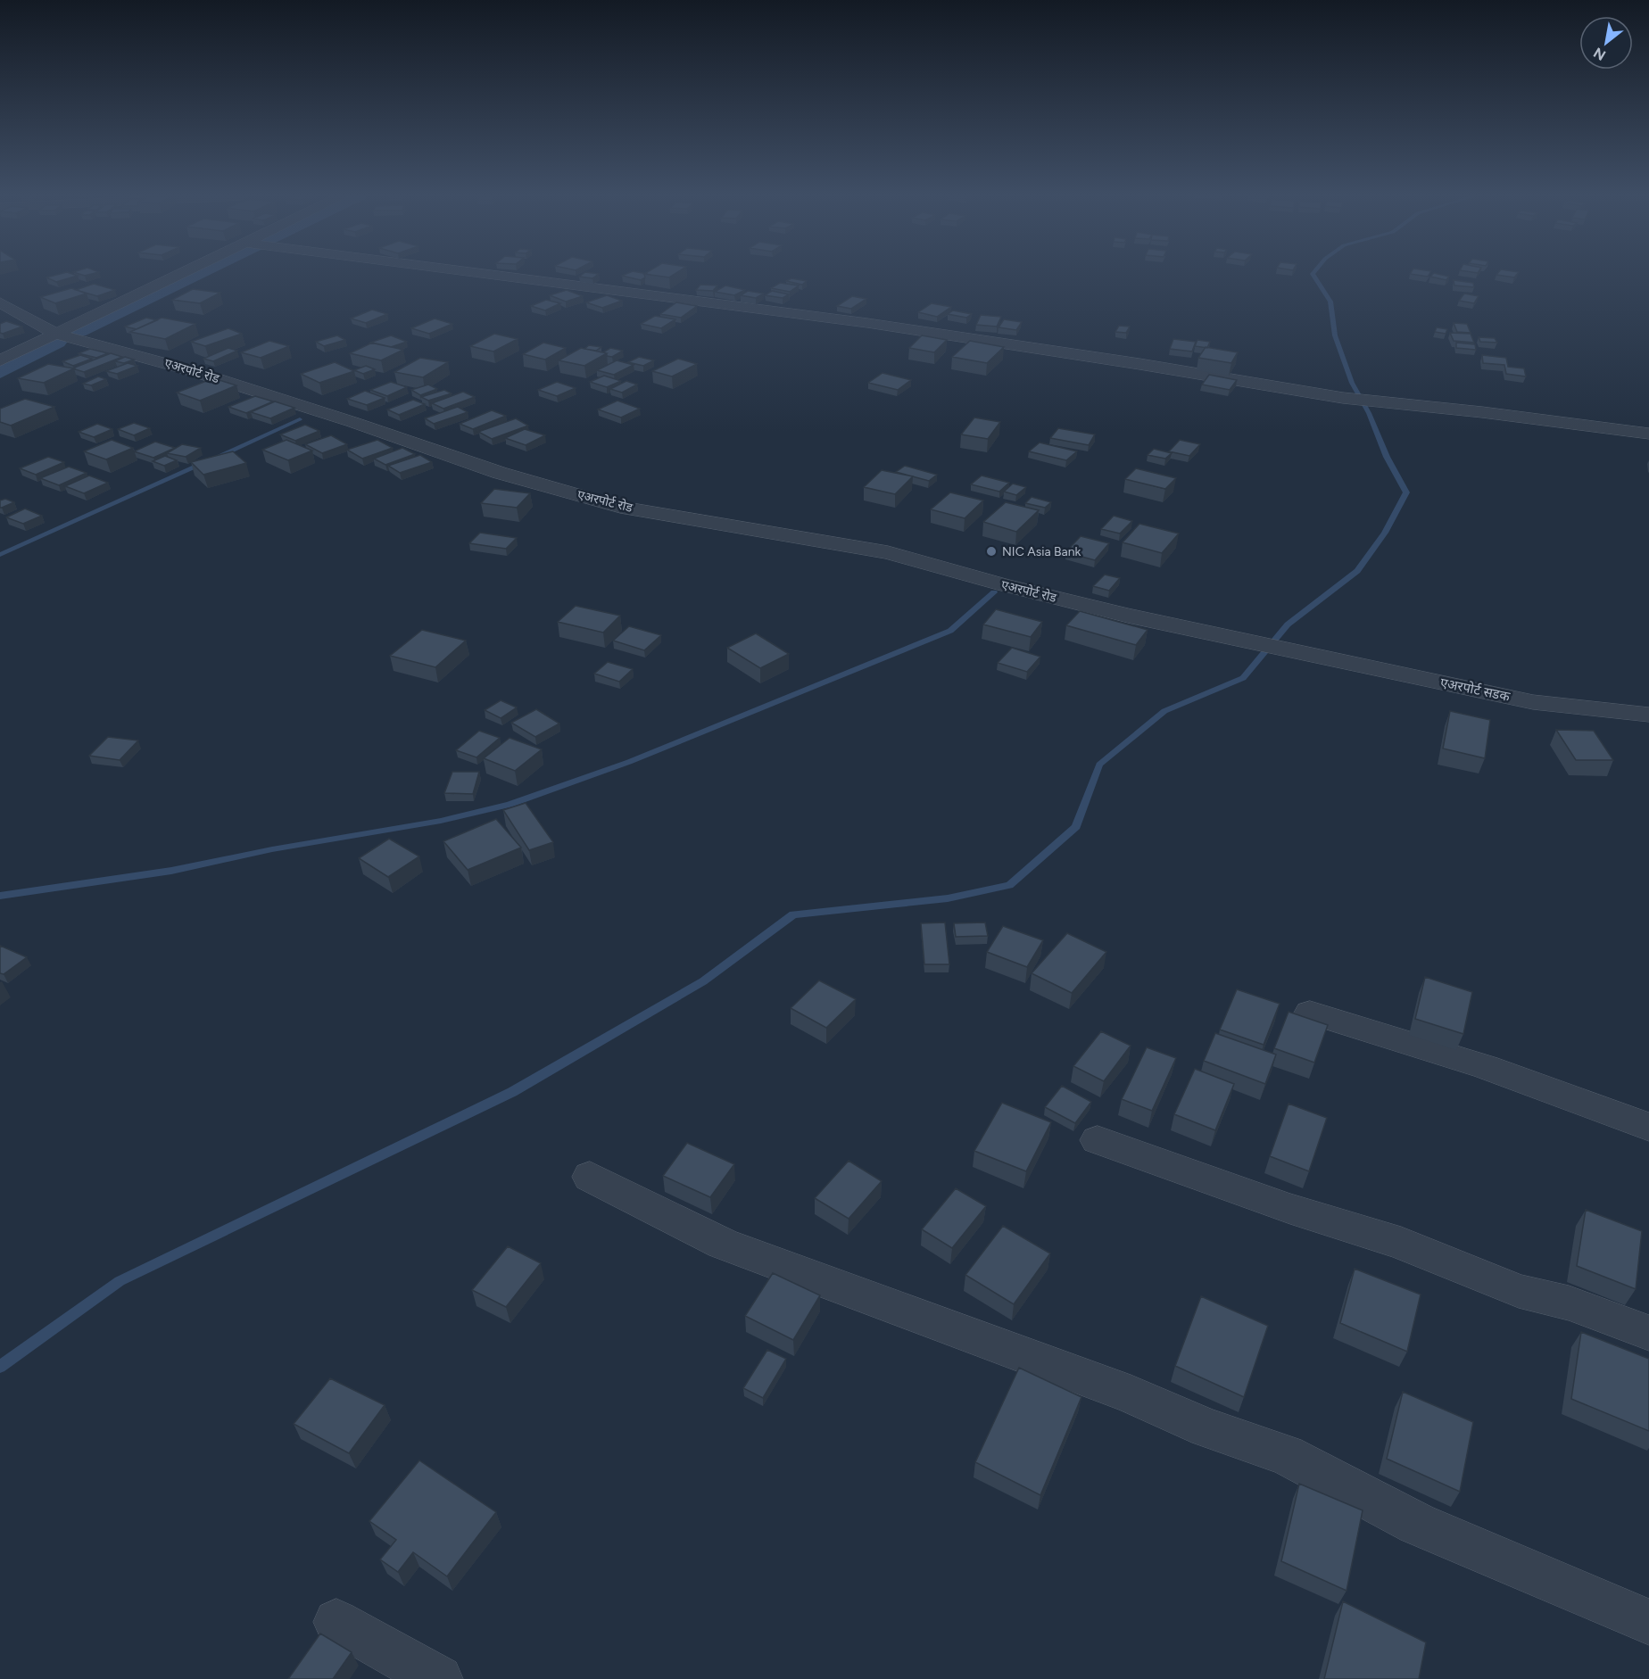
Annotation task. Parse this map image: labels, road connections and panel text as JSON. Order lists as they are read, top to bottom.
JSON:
{
  "streets": {
    "street": ["एअरपोर्ट रोड", "एअरपोर्ट सडक"]
  },
  "crossings": [
    ["एअरपोर्ट रोड", "एअरपोर्ट सडक"]
  ],
  "places": ["NIC Asia Bank"],
  "north": "bottom left"
}
